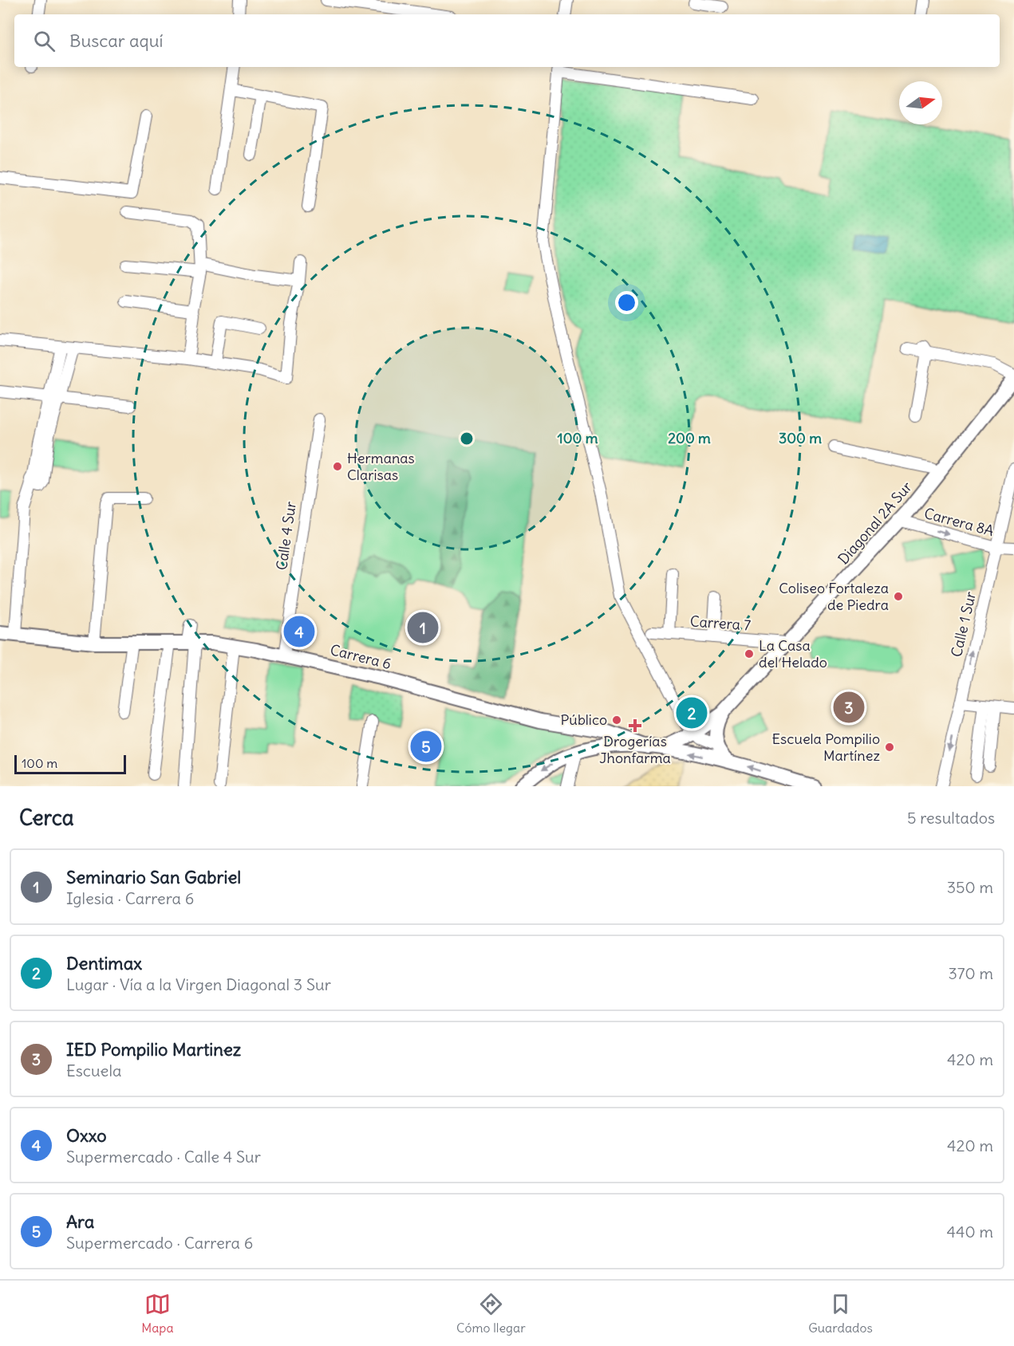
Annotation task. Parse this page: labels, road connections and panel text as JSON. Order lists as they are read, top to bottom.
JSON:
{
  "streets": {
    "main road": ["Diagonal 2A Sur", "Carrera 6"],
    "street": [
      "Carrera 8A",
      "Calle 4 Sur",
      "Carrera 7",
      "Calle 1 Sur"
    ]
  },
  "crossings": [
    ["Carrera 8A", "Diagonal 2A Sur"],
    ["Carrera 8A", "Calle 1 Sur"],
    ["Diagonal 2A Sur", "Carrera 7"],
    ["Calle 4 Sur", "Carrera 6"]
  ],
  "one_way": ["Carrera 8A"],
  "places": {
    "other": [
      "Hermanas Clarisas",
      "Coliseo Fortaleza de Piedra",
      "La Casa del Helado",
      "Público",
      "Escuela Pompilio Martínez"
    ],
    "health": ["Drogerías Jhonfarma"]
  },
  "scale_bar": "100 m",
  "north": "right",
  "page": {
    "search": "Buscar aquí",
    "pins": [
      "1",
      "4",
      "3",
      "2",
      "5"
    ],
    "scale": "100 m",
    "heading": ["Cerca", "5 resultados"],
    "list": [
      {
        "mark": "1",
        "name": "Seminario San Gabriel",
        "note": "Iglesia · Carrera 6",
        "value": "350 m"
      },
      {
        "mark": "2",
        "name": "Dentimax",
        "note": "Lugar · Vía a la Virgen Diagonal 3 Sur",
        "value": "370 m"
      },
      {
        "mark": "3",
        "name": "IED Pompilio Martinez",
        "note": "Escuela",
        "value": "420 m"
      },
      {
        "mark": "4",
        "name": "Oxxo",
        "note": "Supermercado · Calle 4 Sur",
        "value": "420 m"
      },
      {
        "mark": "5",
        "name": "Ara",
        "note": "Supermercado · Carrera 6",
        "value": "440 m"
      }
    ],
    "nav": ["Mapa", "Cómo llegar", "Guardados"]
  },
  "rings": ["100 m", "200 m", "300 m"]
}
